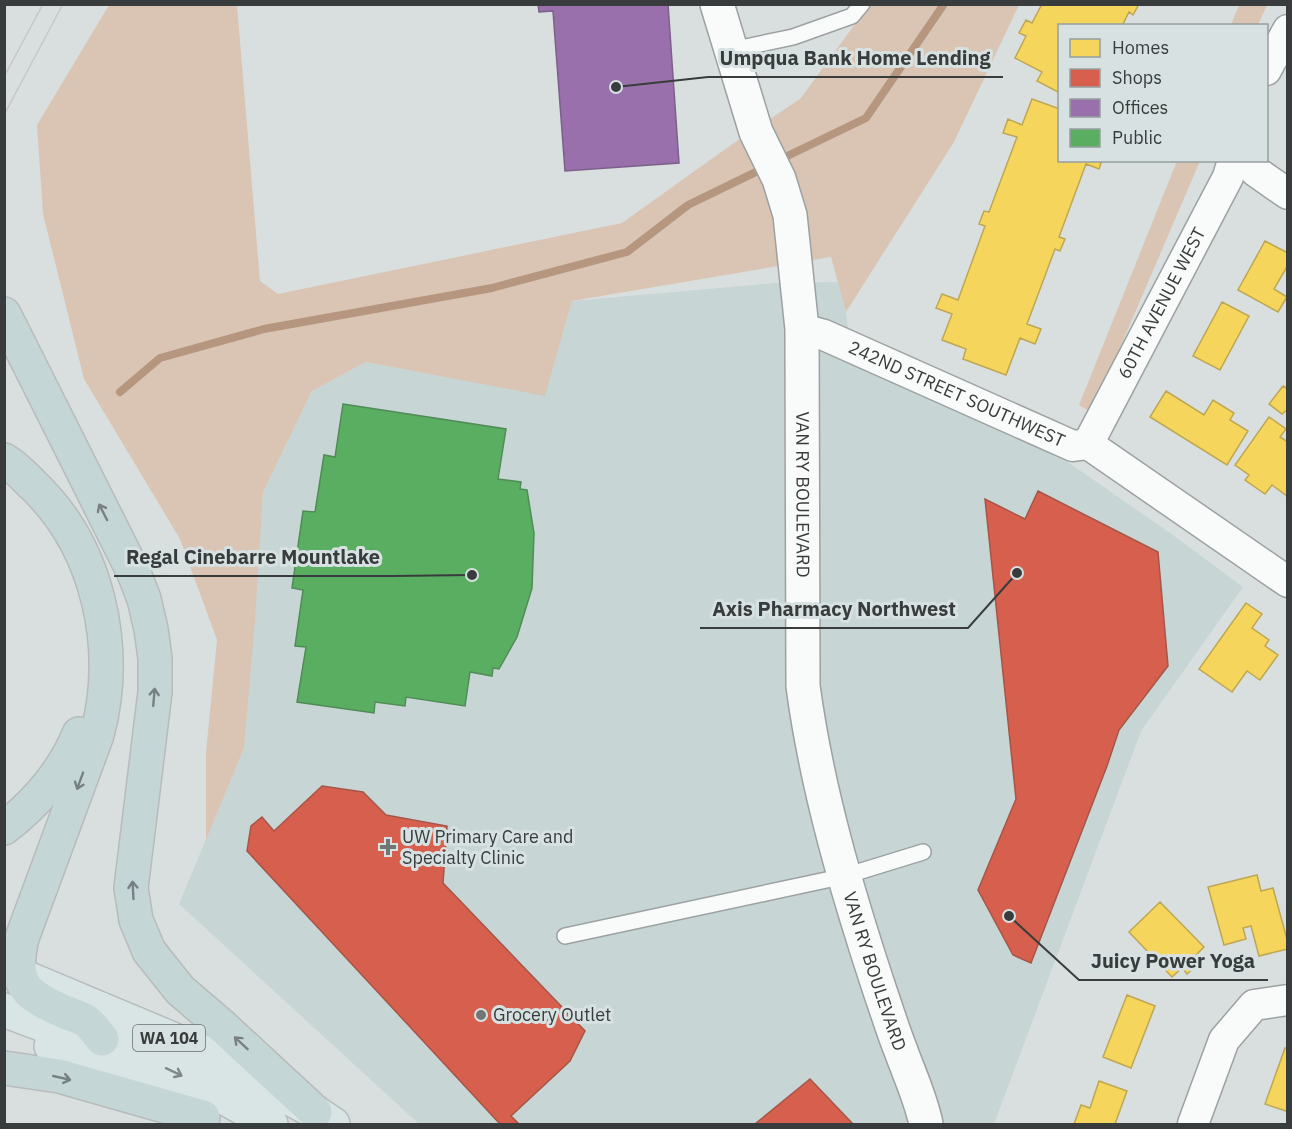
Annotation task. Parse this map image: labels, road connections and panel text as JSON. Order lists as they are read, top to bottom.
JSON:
{
  "streets": {
    "main road": ["WA 104"],
    "street": ["60TH AVENUE WEST", "242ND STREET SOUTHWEST", "VAN RY BOULEVARD"]
  },
  "crossings": [
    ["60TH AVENUE WEST", "242ND STREET SOUTHWEST"],
    ["242ND STREET SOUTHWEST", "VAN RY BOULEVARD"]
  ],
  "places": {
    "other": [
      "Umpqua Bank Home Lending",
      "Axis Pharmacy Northwest",
      "Regal Cinebarre Mountlake",
      "Juicy Power Yoga",
      "Grocery Outlet"
    ],
    "health": ["UW Primary Care and Specialty Clinic"]
  },
  "legend": [
    "Homes",
    "Shops",
    "Offices",
    "Public"
  ]
}
